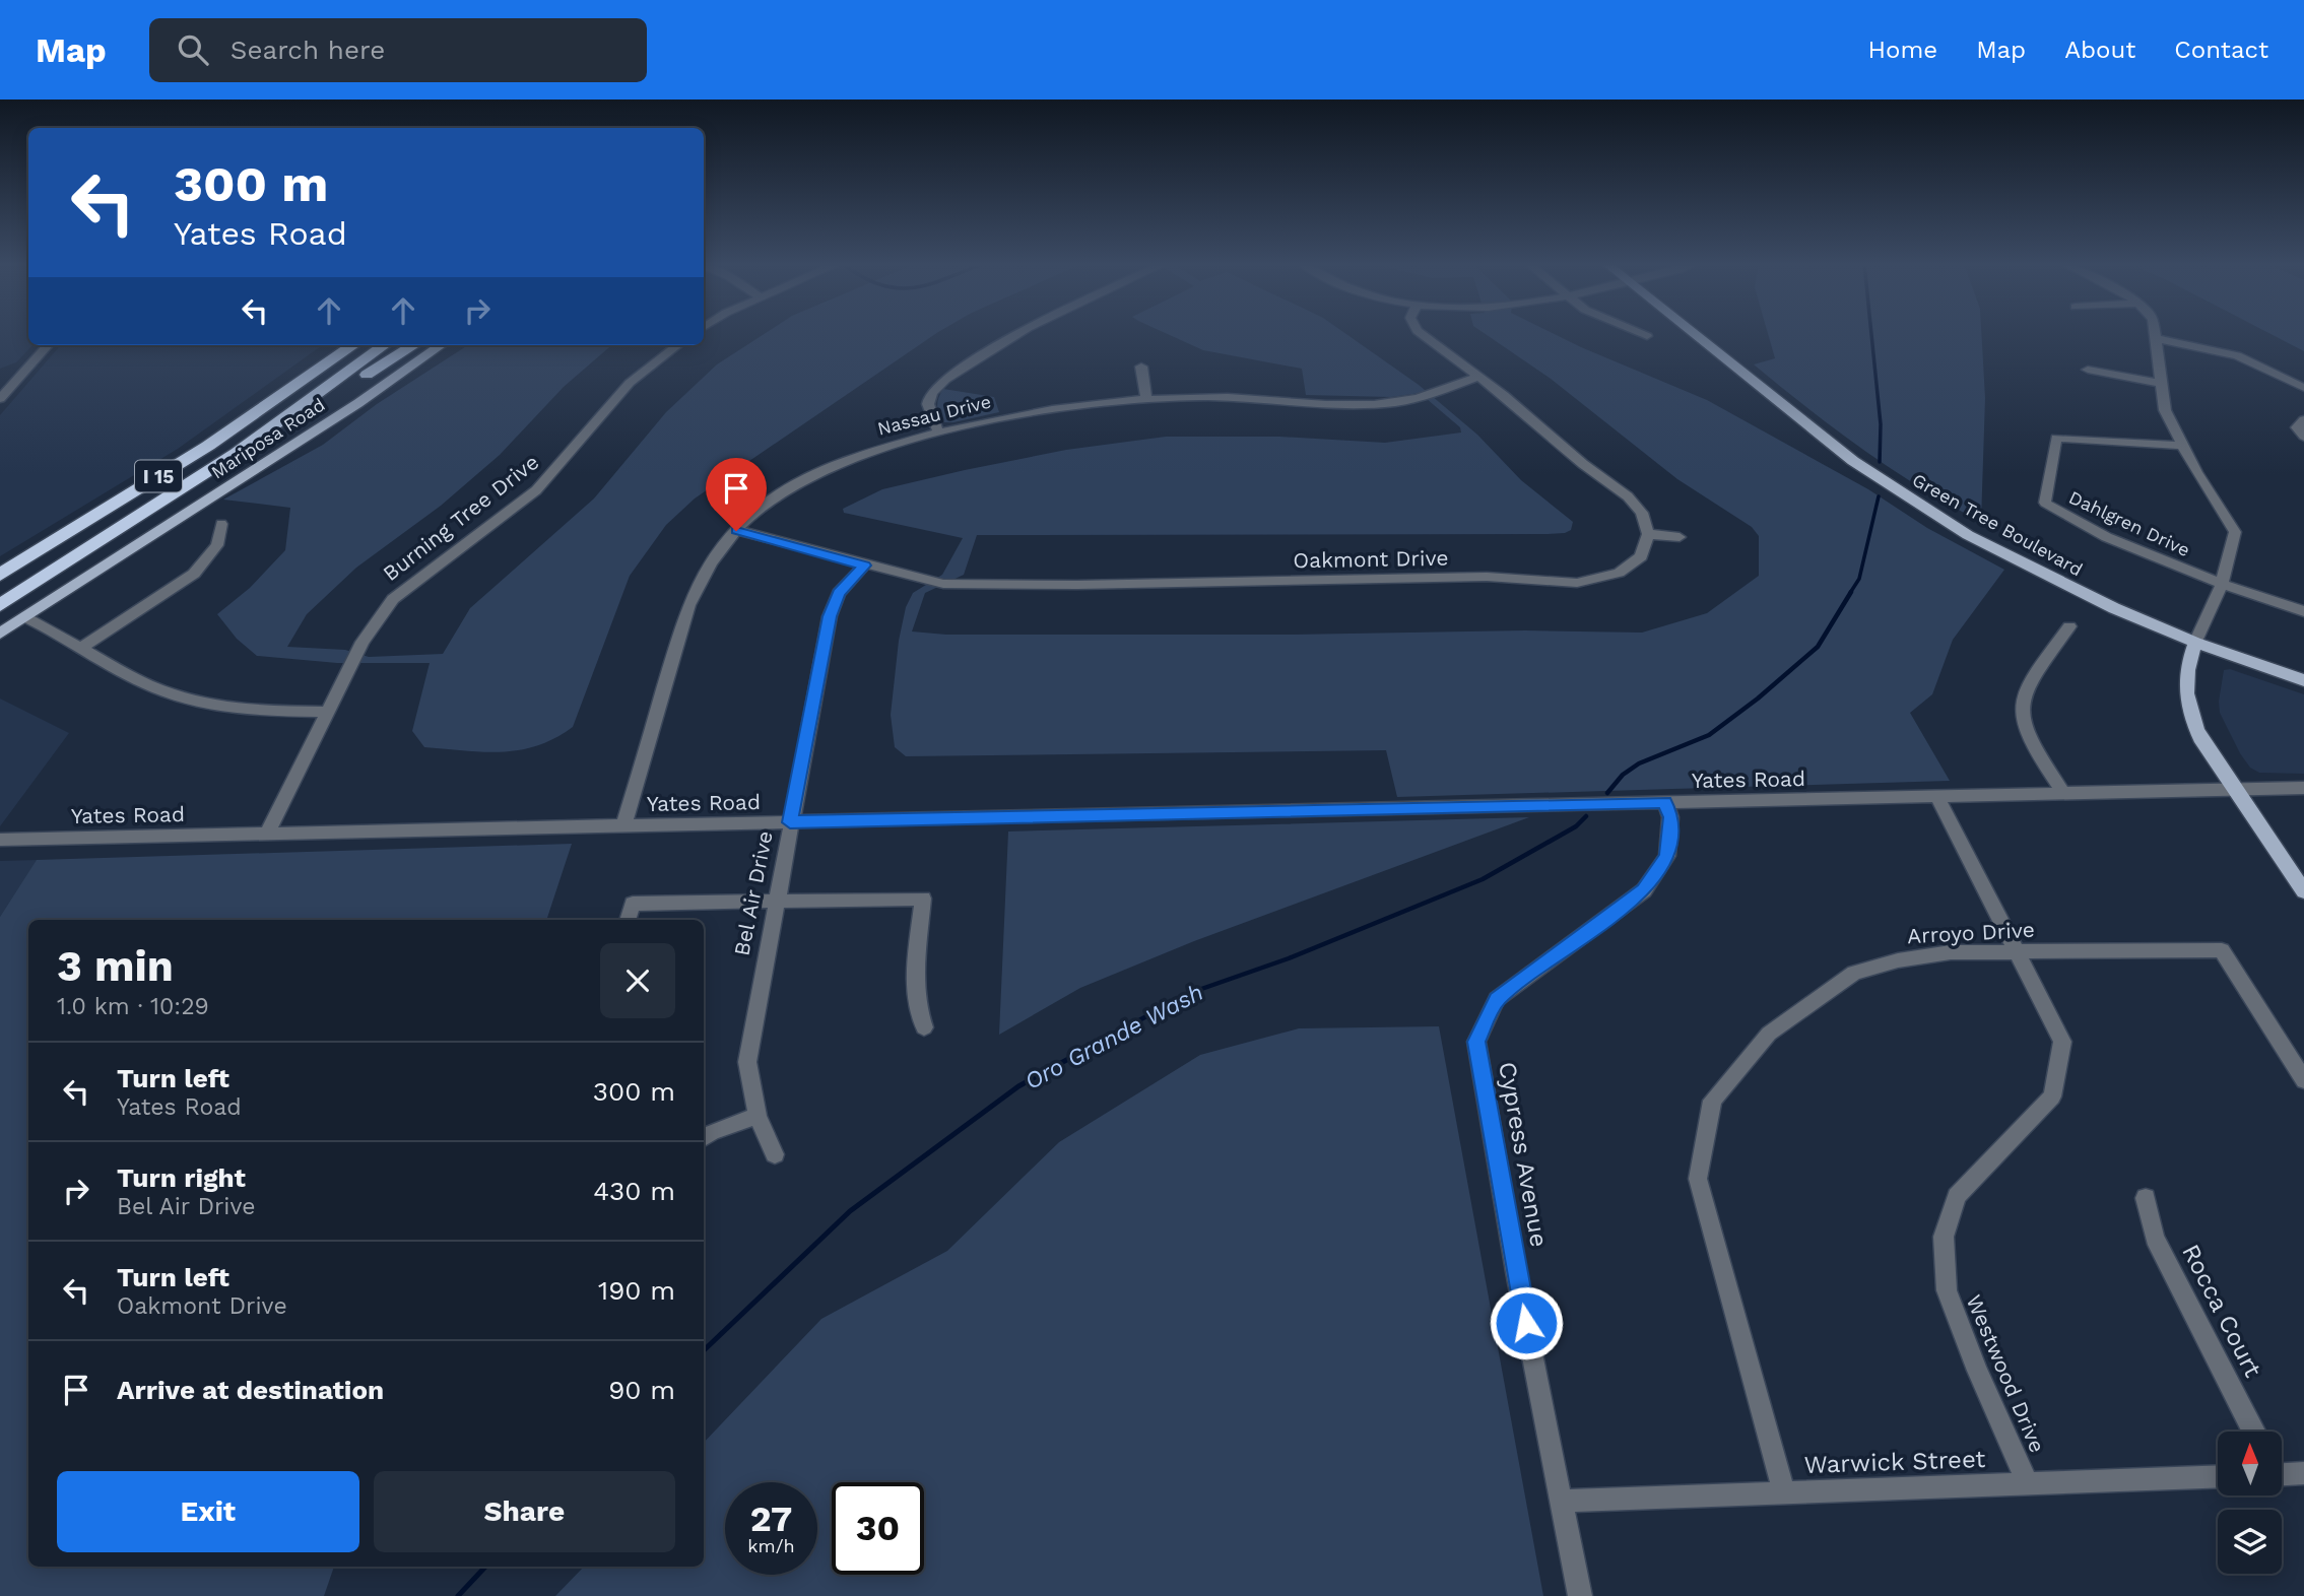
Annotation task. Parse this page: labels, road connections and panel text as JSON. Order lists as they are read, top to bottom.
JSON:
{
  "streets": {
    "highway": ["I 15"],
    "main road": ["Mariposa Road", "Green Tree Boulevard"],
    "street": [
      "Nassau Drive",
      "Burning Tree Drive",
      "Dahlgren Drive",
      "Oakmont Drive",
      "Yates Road",
      "Bel Air Drive",
      "Arroyo Drive",
      "Cypress Avenue",
      "Rocca Court",
      "Westwood Drive",
      "Warwick Street"
    ]
  },
  "crossings": [
    ["Nassau Drive", "Oakmont Drive"],
    ["Nassau Drive", "Yates Road"],
    ["Burning Tree Drive", "Yates Road"],
    ["Oakmont Drive", "Bel Air Drive"],
    ["Yates Road", "Bel Air Drive"],
    ["Yates Road", "Cypress Avenue"],
    ["Yates Road", "Westwood Drive"],
    ["Arroyo Drive", "Westwood Drive"],
    ["Arroyo Drive", "Warwick Street"],
    ["Cypress Avenue", "Warwick Street"],
    ["Westwood Drive", "Warwick Street"]
  ],
  "water": ["Oro Grande Wash"],
  "north": "top",
  "page": {
    "header": "Map",
    "search": "Search here",
    "nav": [
      "Home",
      "Map",
      "About",
      "Contact"
    ],
    "turn": ["300 m", "Yates Road"],
    "heading": ["3 min", "1.0 km · 10:29"],
    "list": [
      {
        "name": "Turn left",
        "note": "Yates Road",
        "value": "300 m"
      },
      {
        "name": "Turn right",
        "note": "Bel Air Drive",
        "value": "430 m"
      },
      {
        "name": "Turn left",
        "note": "Oakmont Drive",
        "value": "190 m"
      },
      {
        "name": "Arrive at destination",
        "value": "90 m"
      }
    ],
    "buttons": ["Exit", "Share"],
    "speed": "27 km/h",
    "limit": "30"
  }
}
